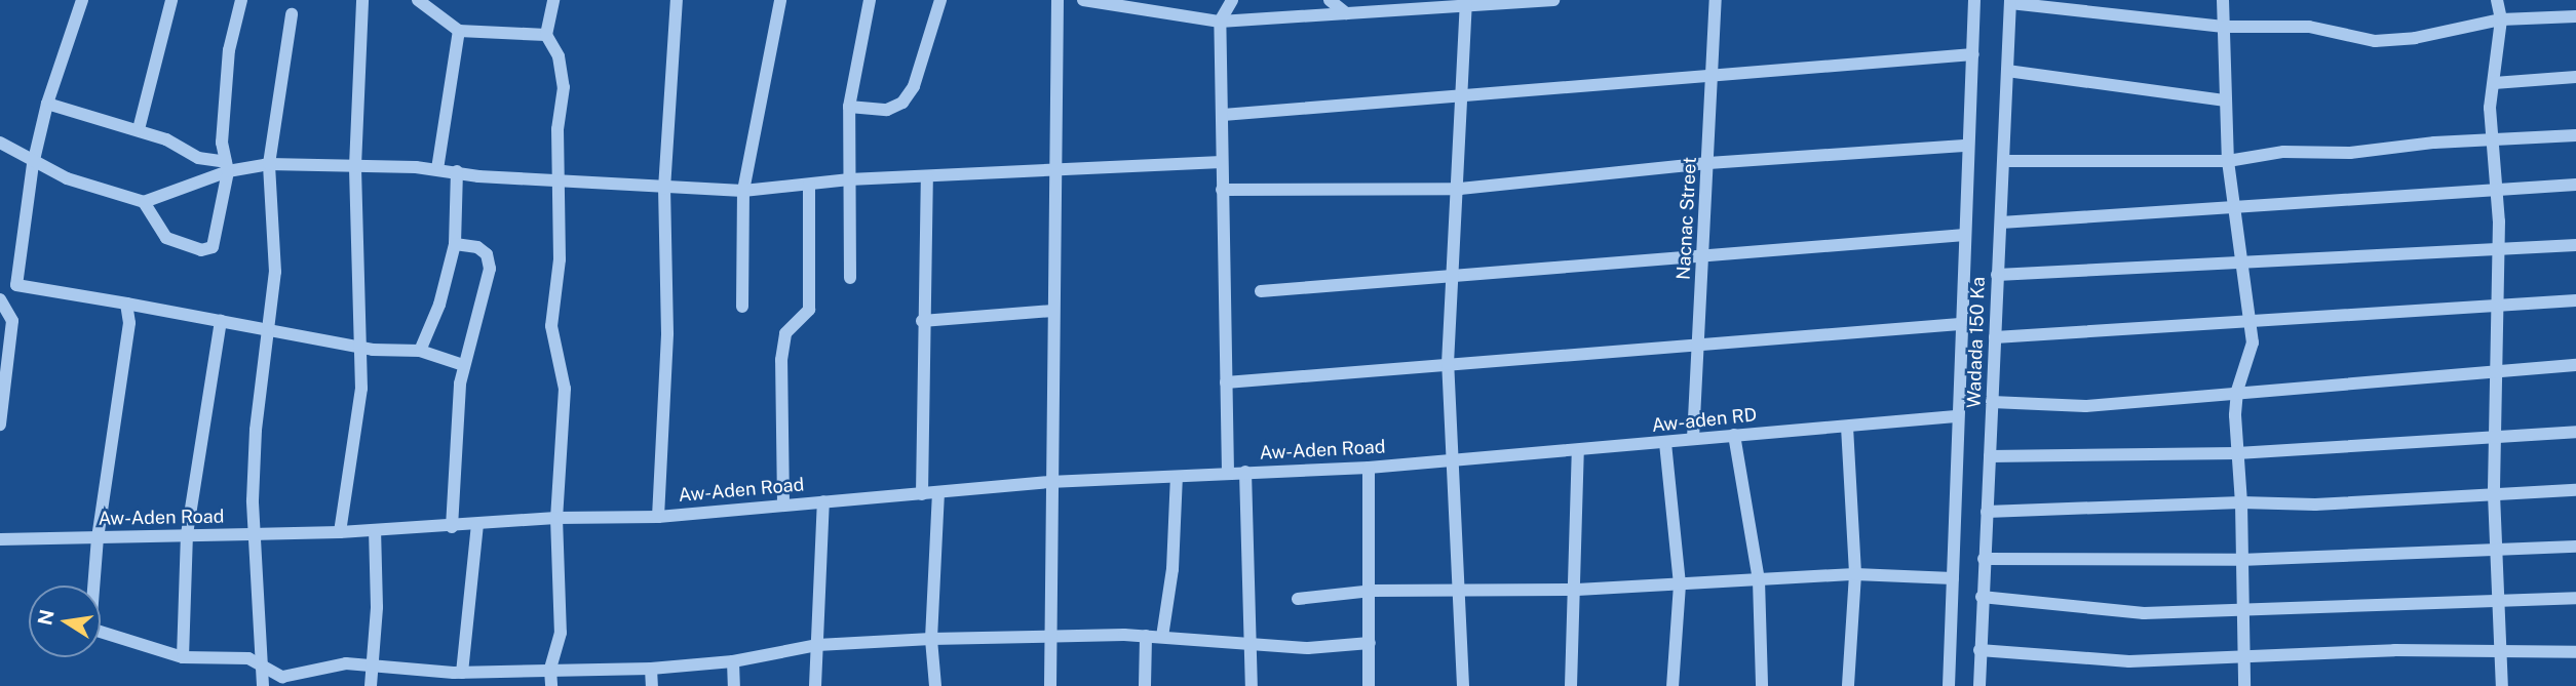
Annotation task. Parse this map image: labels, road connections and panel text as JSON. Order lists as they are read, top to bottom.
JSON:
{
  "streets": {
    "street": [
      "Nacnac Street",
      "Wadada 150 Ka",
      "Aw-aden RD",
      "Aw-Aden Road"
    ]
  },
  "crossings": [
    ["Nacnac Street", "Aw-aden RD"],
    ["Wadada 150 Ka", "Aw-aden RD"],
    ["Aw-aden RD", "Aw-Aden Road"]
  ],
  "north": "left"
}
